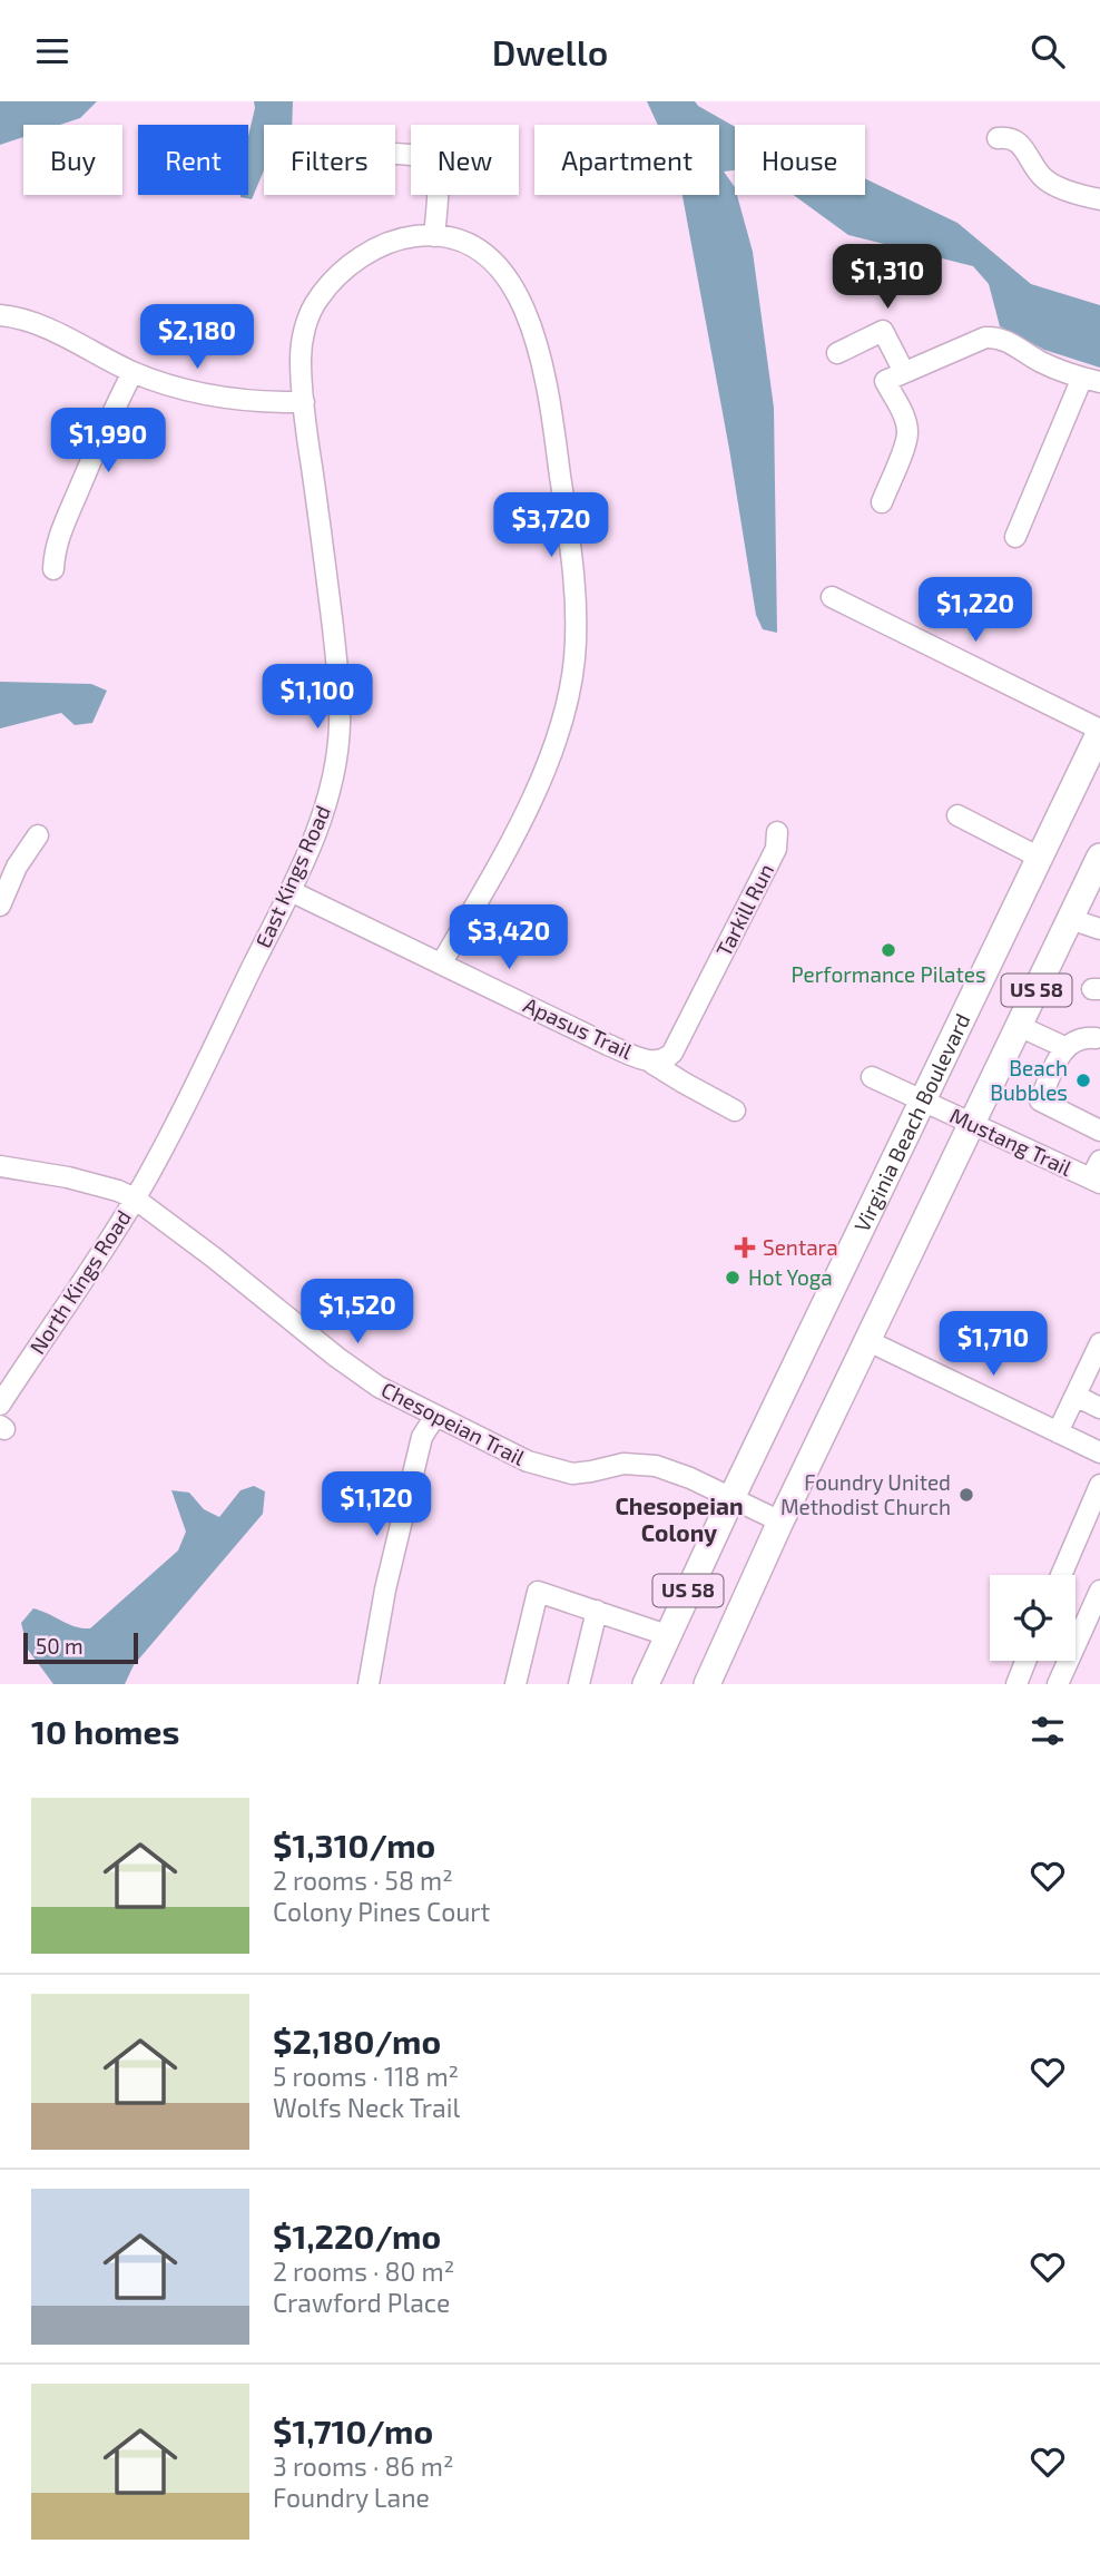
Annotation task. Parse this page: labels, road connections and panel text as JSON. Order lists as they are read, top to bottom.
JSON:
{
  "streets": {
    "main road": ["US 58", "Virginia Beach Boulevard"],
    "street": [
      "East Kings Road",
      "Tarkill Run",
      "Apasus Trail",
      "Mustang Trail",
      "North Kings Road",
      "Chesopeian Trail"
    ]
  },
  "crossings": [
    ["East Kings Road", "Apasus Trail"],
    ["East Kings Road", "North Kings Road"],
    ["East Kings Road", "Chesopeian Trail"],
    ["Tarkill Run", "Apasus Trail"],
    ["US 58", "Mustang Trail"],
    ["US 58", "Chesopeian Trail"],
    ["Virginia Beach Boulevard", "Mustang Trail"],
    ["Virginia Beach Boulevard", "Chesopeian Trail"],
    ["North Kings Road", "Chesopeian Trail"]
  ],
  "districts": ["Chesopeian Colony"],
  "places": {
    "other": [
      "Performance Pilates",
      "Beach Bubbles",
      "Hot Yoga",
      "Foundry United Methodist Church"
    ],
    "health": ["Sentara"]
  },
  "scale_bar": "50 m",
  "page": {
    "header": "Dwello",
    "chip": [
      "Buy",
      "Rent",
      "Filters",
      "New",
      "Apartment",
      "House"
    ],
    "price": [
      "$1,310",
      "$2,180",
      "$1,990",
      "$3,720",
      "$1,220",
      "$1,100",
      "$3,420",
      "$1,520",
      "$1,710",
      "$1,120"
    ],
    "scale": "50 m",
    "heading": "10 homes",
    "list": [
      {
        "name": "$1,310/mo",
        "note": "2 rooms · 58 m² · Colony Pines Court"
      },
      {
        "name": "$2,180/mo",
        "note": "5 rooms · 118 m² · Wolfs Neck Trail"
      },
      {
        "name": "$1,220/mo",
        "note": "2 rooms · 80 m² · Crawford Place"
      },
      {
        "name": "$1,710/mo",
        "note": "3 rooms · 86 m² · Foundry Lane"
      }
    ]
  }
}
